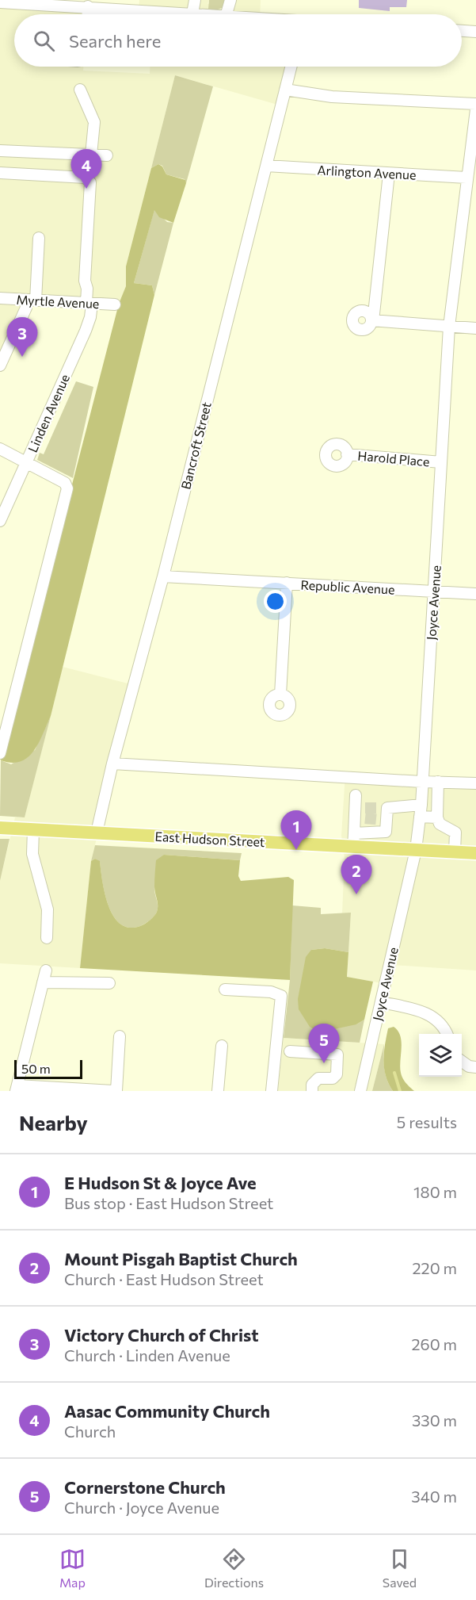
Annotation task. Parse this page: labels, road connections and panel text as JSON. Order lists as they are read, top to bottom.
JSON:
{
  "streets": {
    "main road": ["East Hudson Street"],
    "street": [
      "Arlington Avenue",
      "Myrtle Avenue",
      "Linden Avenue",
      "Bancroft Street",
      "Harold Place",
      "Republic Avenue",
      "Joyce Avenue"
    ]
  },
  "crossings": [
    ["Arlington Avenue", "Bancroft Street"],
    ["Arlington Avenue", "Joyce Avenue"],
    ["Myrtle Avenue", "Linden Avenue"],
    ["Bancroft Street", "Republic Avenue"],
    ["Bancroft Street", "East Hudson Street"],
    ["Harold Place", "Joyce Avenue"],
    ["Republic Avenue", "Joyce Avenue"],
    ["Joyce Avenue", "East Hudson Street"]
  ],
  "scale_bar": "50 m",
  "page": {
    "search": "Search here",
    "pins": [
      "4",
      "3",
      "1",
      "2",
      "5"
    ],
    "scale": "50 m",
    "heading": ["Nearby", "5 results"],
    "list": [
      {
        "mark": "1",
        "name": "E Hudson St & Joyce Ave",
        "note": "Bus stop · East Hudson Street",
        "value": "180 m"
      },
      {
        "mark": "2",
        "name": "Mount Pisgah Baptist Church",
        "note": "Church · East Hudson Street",
        "value": "220 m"
      },
      {
        "mark": "3",
        "name": "Victory Church of Christ",
        "note": "Church · Linden Avenue",
        "value": "260 m"
      },
      {
        "mark": "4",
        "name": "Aasac Community Church",
        "note": "Church",
        "value": "330 m"
      },
      {
        "mark": "5",
        "name": "Cornerstone Church",
        "note": "Church · Joyce Avenue",
        "value": "340 m"
      }
    ],
    "nav": ["Map", "Directions", "Saved"]
  }
}
